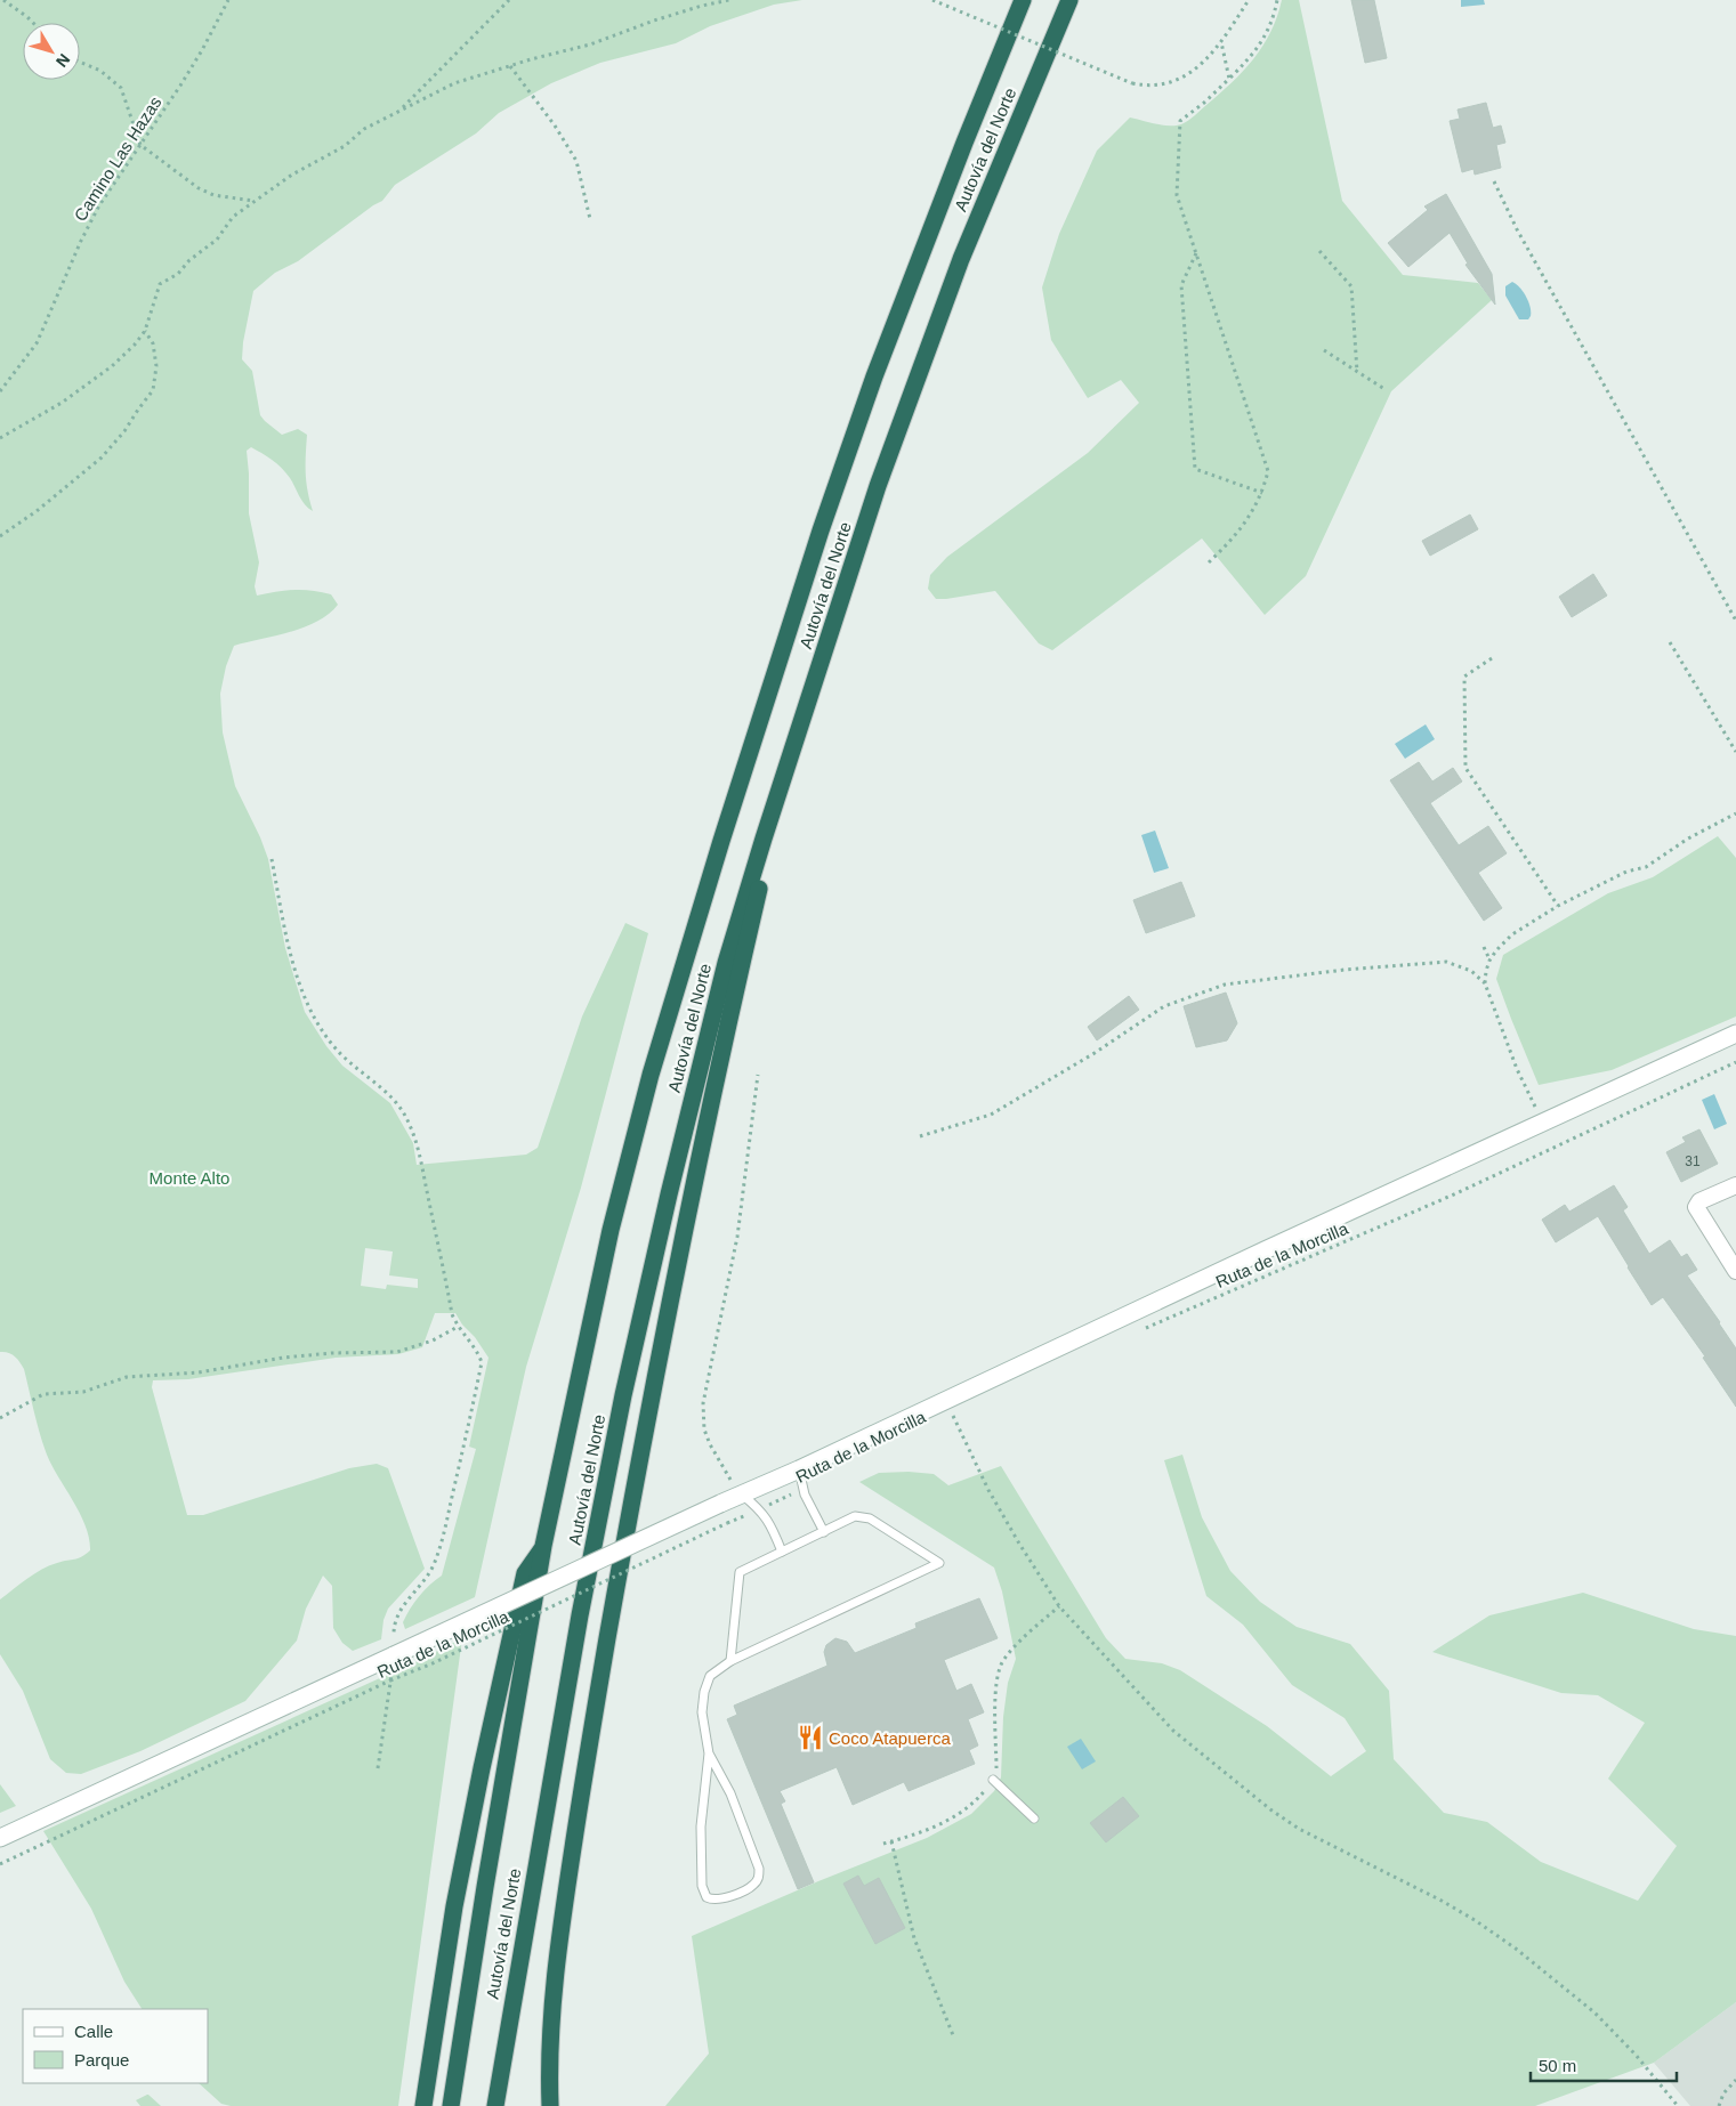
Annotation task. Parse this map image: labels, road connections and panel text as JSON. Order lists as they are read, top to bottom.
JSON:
{
  "streets": {
    "highway": ["Autovía del Norte"],
    "path": ["Camino Las Hazas", "Ruta de la Morcilla"]
  },
  "parks": ["Monte Alto"],
  "places": {
    "restaurant": ["Coco Atapuerca"]
  },
  "house_numbers": ["31"],
  "legend": ["Calle", "Parque"],
  "scale_bar": "50 m",
  "north": "bottom right"
}
